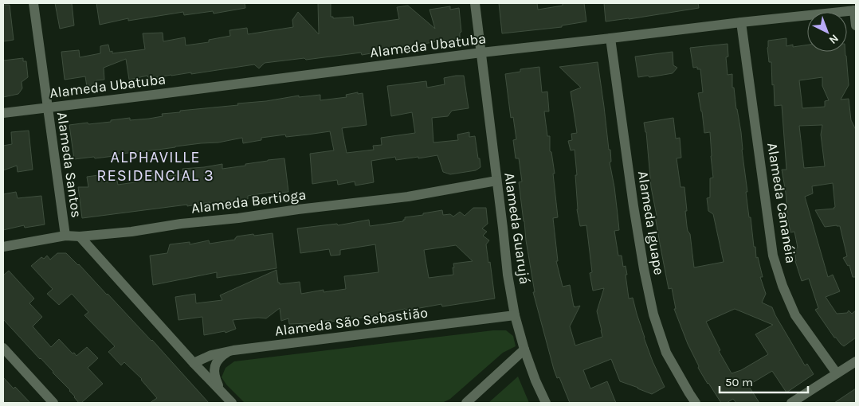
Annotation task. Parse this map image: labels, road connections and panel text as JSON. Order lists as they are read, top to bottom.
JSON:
{
  "streets": {
    "street": [
      "Alameda Ubatuba",
      "Alameda Santos",
      "Alameda Bertioga",
      "Alameda Cananéia",
      "Alameda Iguape",
      "Alameda Guarujá",
      "Alameda São Sebastião"
    ]
  },
  "crossings": [
    ["Alameda Ubatuba", "Alameda Santos"],
    ["Alameda Ubatuba", "Alameda Cananéia"],
    ["Alameda Ubatuba", "Alameda Iguape"],
    ["Alameda Ubatuba", "Alameda Guarujá"],
    ["Alameda Santos", "Alameda Bertioga"],
    ["Alameda Bertioga", "Alameda Guarujá"],
    ["Alameda Guarujá", "Alameda São Sebastião"]
  ],
  "districts": ["ALPHAVILLE RESIDENCIAL 3"],
  "scale_bar": "50 m",
  "north": "bottom right"
}
